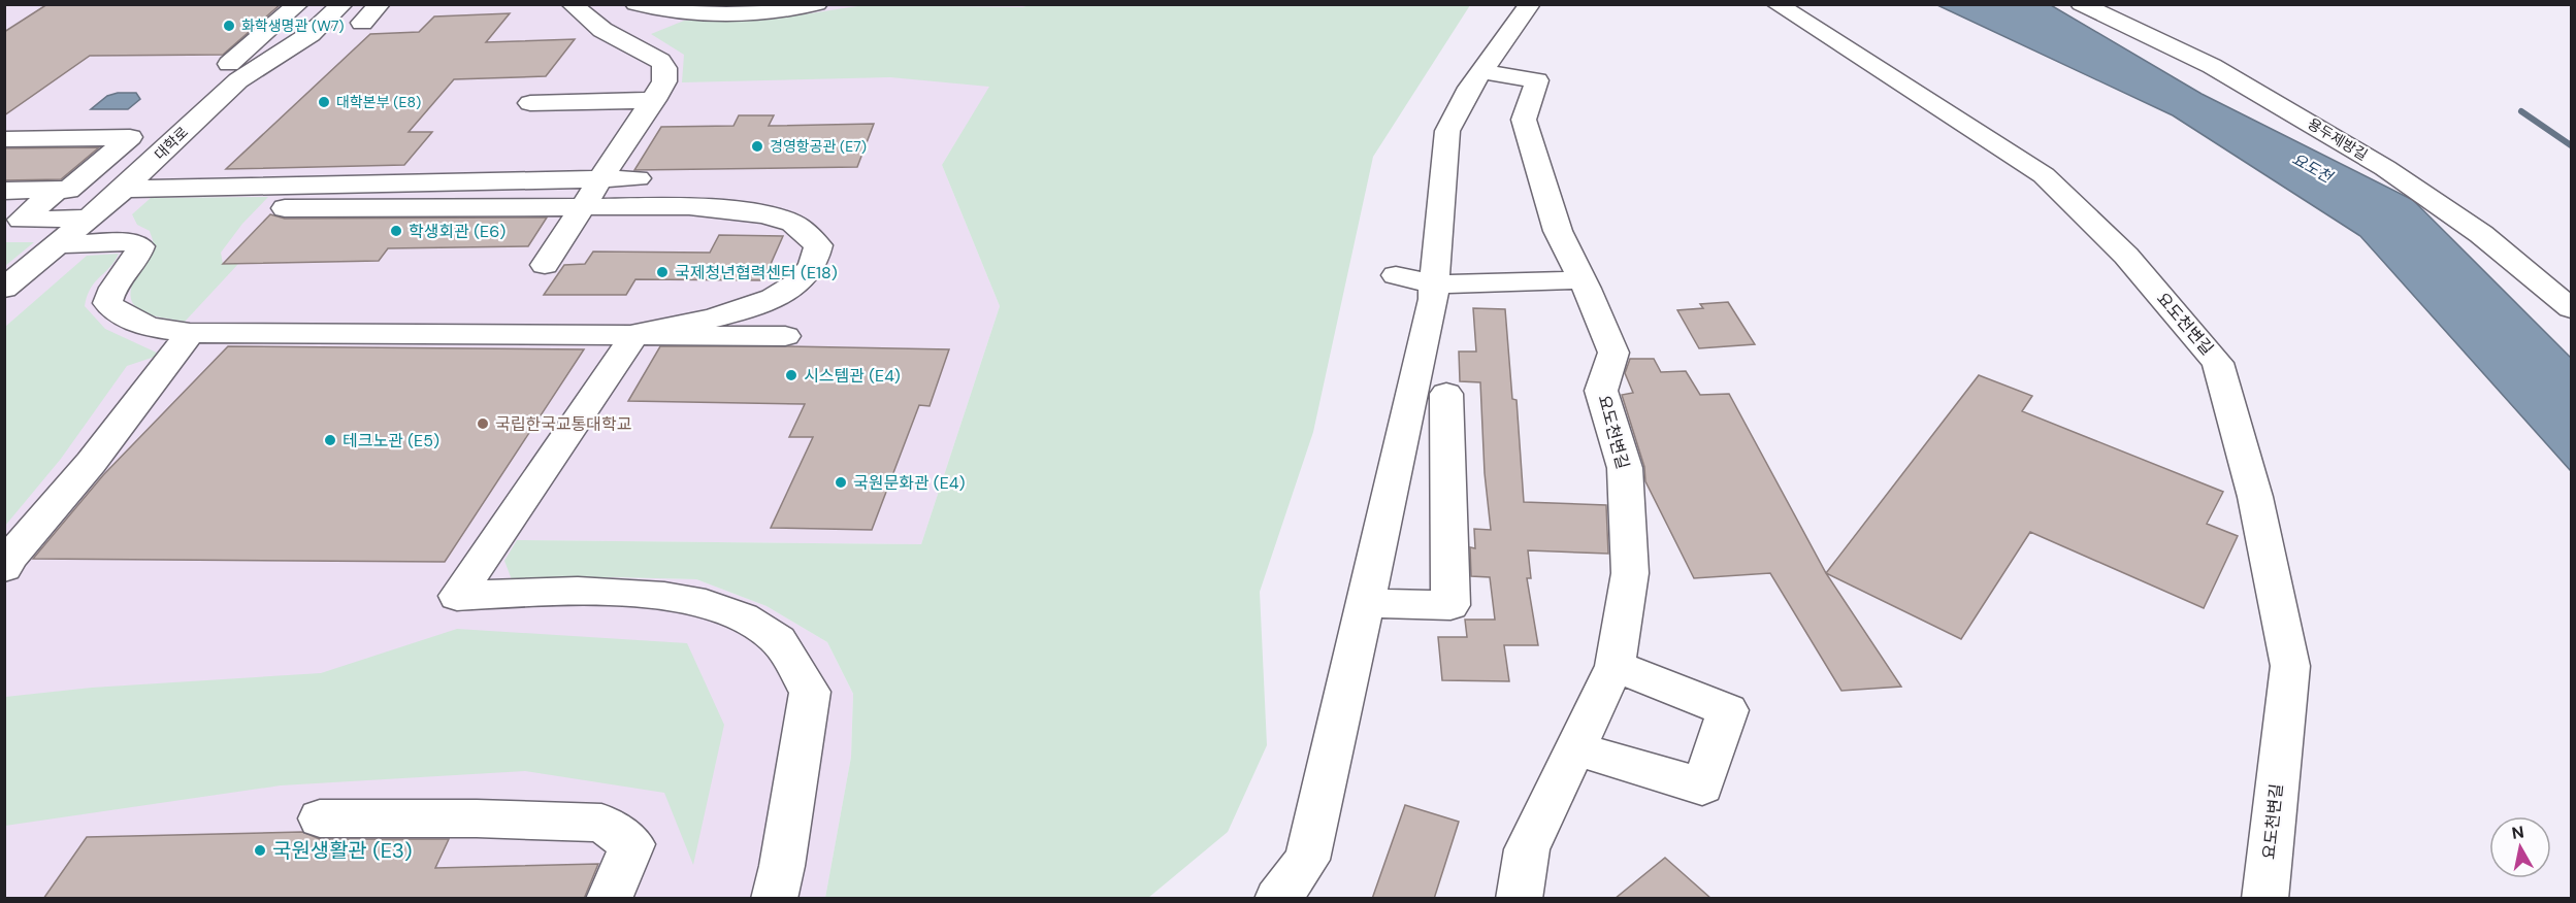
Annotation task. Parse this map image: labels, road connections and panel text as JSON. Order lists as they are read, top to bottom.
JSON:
{
  "streets": {
    "street": ["용두제방길", "대학로", "요도천변길"]
  },
  "water": ["요도천"],
  "places": [
    "화학생명관 (W7)",
    "대학본부 (E8)",
    "경영항공관 (E7)",
    "학생회관 (E6)",
    "국제청년협력센터 (E18)",
    "시스템관 (E4)",
    "국립한국교통대학교",
    "테크노관 (E5)",
    "국원문화관 (E4)",
    "국원생활관 (E3)"
  ],
  "north": "top"
}
